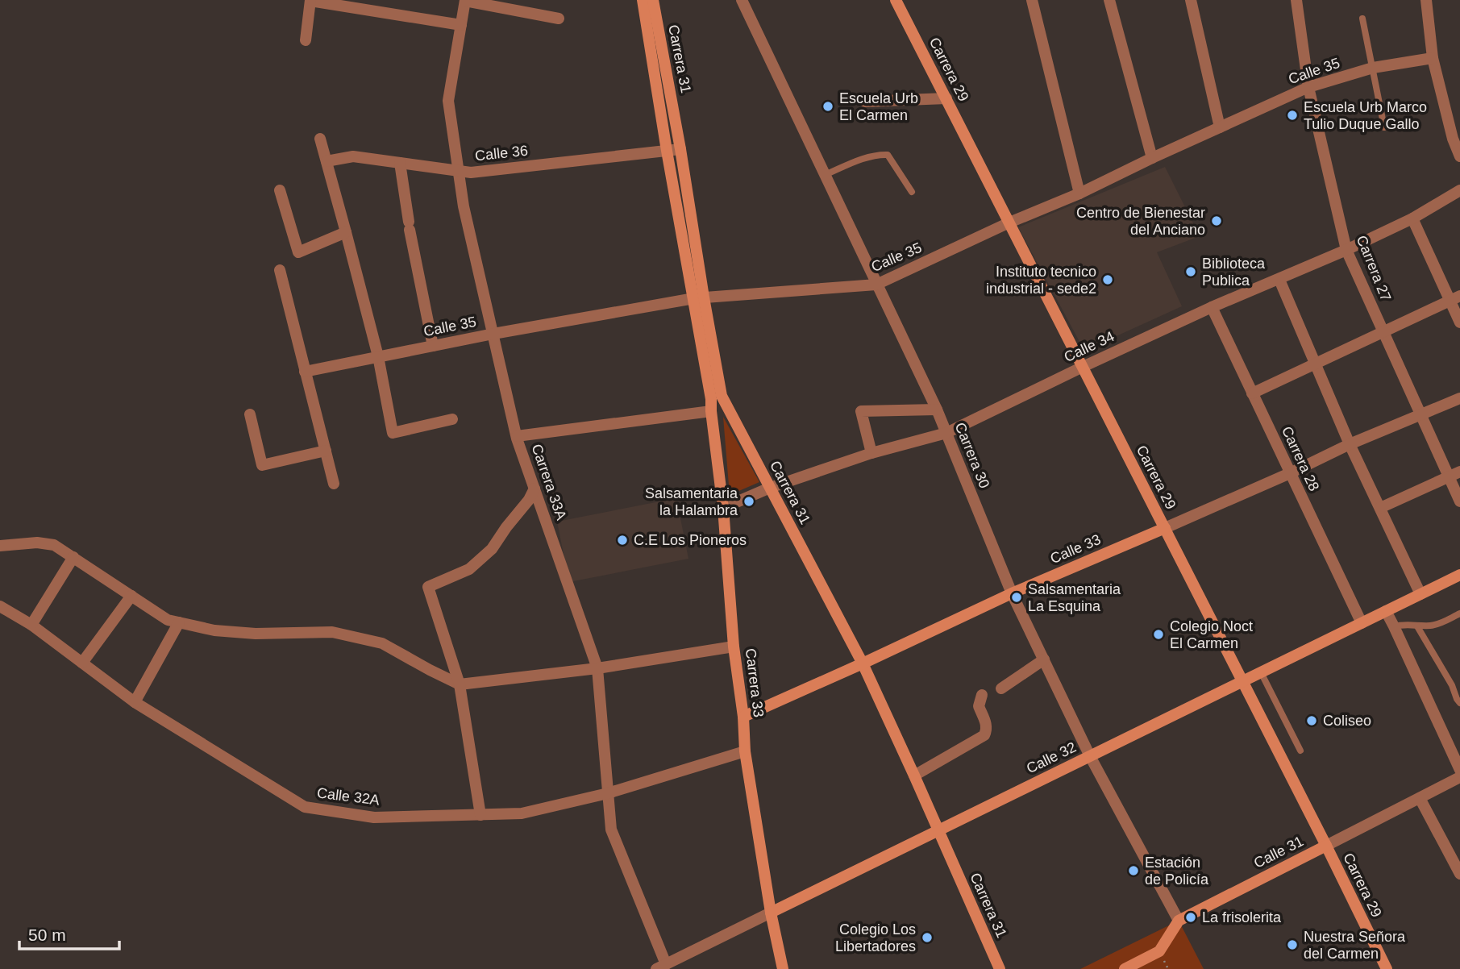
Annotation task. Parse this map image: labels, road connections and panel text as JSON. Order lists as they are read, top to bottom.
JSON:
{
  "streets": {
    "main road": [
      "Carrera 31",
      "Carrera 29",
      "Calle 33",
      "Carrera 33",
      "Calle 32",
      "Calle 31"
    ],
    "street": [
      "Calle 35",
      "Calle 36",
      "Carrera 27",
      "Calle 34",
      "Carrera 30",
      "Carrera 28",
      "Carrera 33A",
      "Calle 32A"
    ]
  },
  "crossings": [
    ["Carrera 31", "Calle 35"],
    ["Carrera 31", "Calle 36"],
    ["Carrera 31", "Calle 34"],
    ["Carrera 31", "Calle 33"],
    ["Carrera 31", "Carrera 33"],
    ["Carrera 31", "Calle 32"],
    ["Carrera 29", "Calle 35"],
    ["Carrera 29", "Calle 34"],
    ["Carrera 29", "Calle 33"],
    ["Carrera 29", "Calle 32"],
    ["Carrera 29", "Calle 31"],
    ["Calle 35", "Carrera 27"],
    ["Calle 35", "Carrera 30"],
    ["Calle 35", "Carrera 33A"],
    ["Calle 36", "Carrera 33A"],
    ["Carrera 27", "Calle 34"],
    ["Carrera 27", "Calle 33"],
    ["Calle 34", "Carrera 30"],
    ["Calle 34", "Carrera 28"],
    ["Calle 34", "Carrera 33"],
    ["Carrera 30", "Calle 33"],
    ["Carrera 30", "Calle 32"],
    ["Carrera 30", "Calle 31"],
    ["Carrera 28", "Calle 33"],
    ["Carrera 28", "Calle 32"],
    ["Carrera 33A", "Calle 32"],
    ["Carrera 33A", "Calle 32A"],
    ["Calle 33", "Carrera 33"],
    ["Carrera 33", "Calle 32"],
    ["Carrera 33", "Calle 32A"]
  ],
  "places": [
    "Escuela Urb El Carmen",
    "Escuela Urb Marco Tulio Duque Gallo",
    "Centro de Bienestar del Anciano",
    "Biblioteca Publica",
    "Instituto tecnico industrial - sede2",
    "Salsamentaria la Halambra",
    "C.E Los Pioneros",
    "Salsamentaria La Esquina",
    "Colegio Noct El Carmen",
    "Coliseo",
    "Estación de Policía",
    "La frisolerita",
    "Colegio Los Libertadores",
    "Nuestra Señora del Carmen"
  ],
  "scale_bar": "50 m"
}
